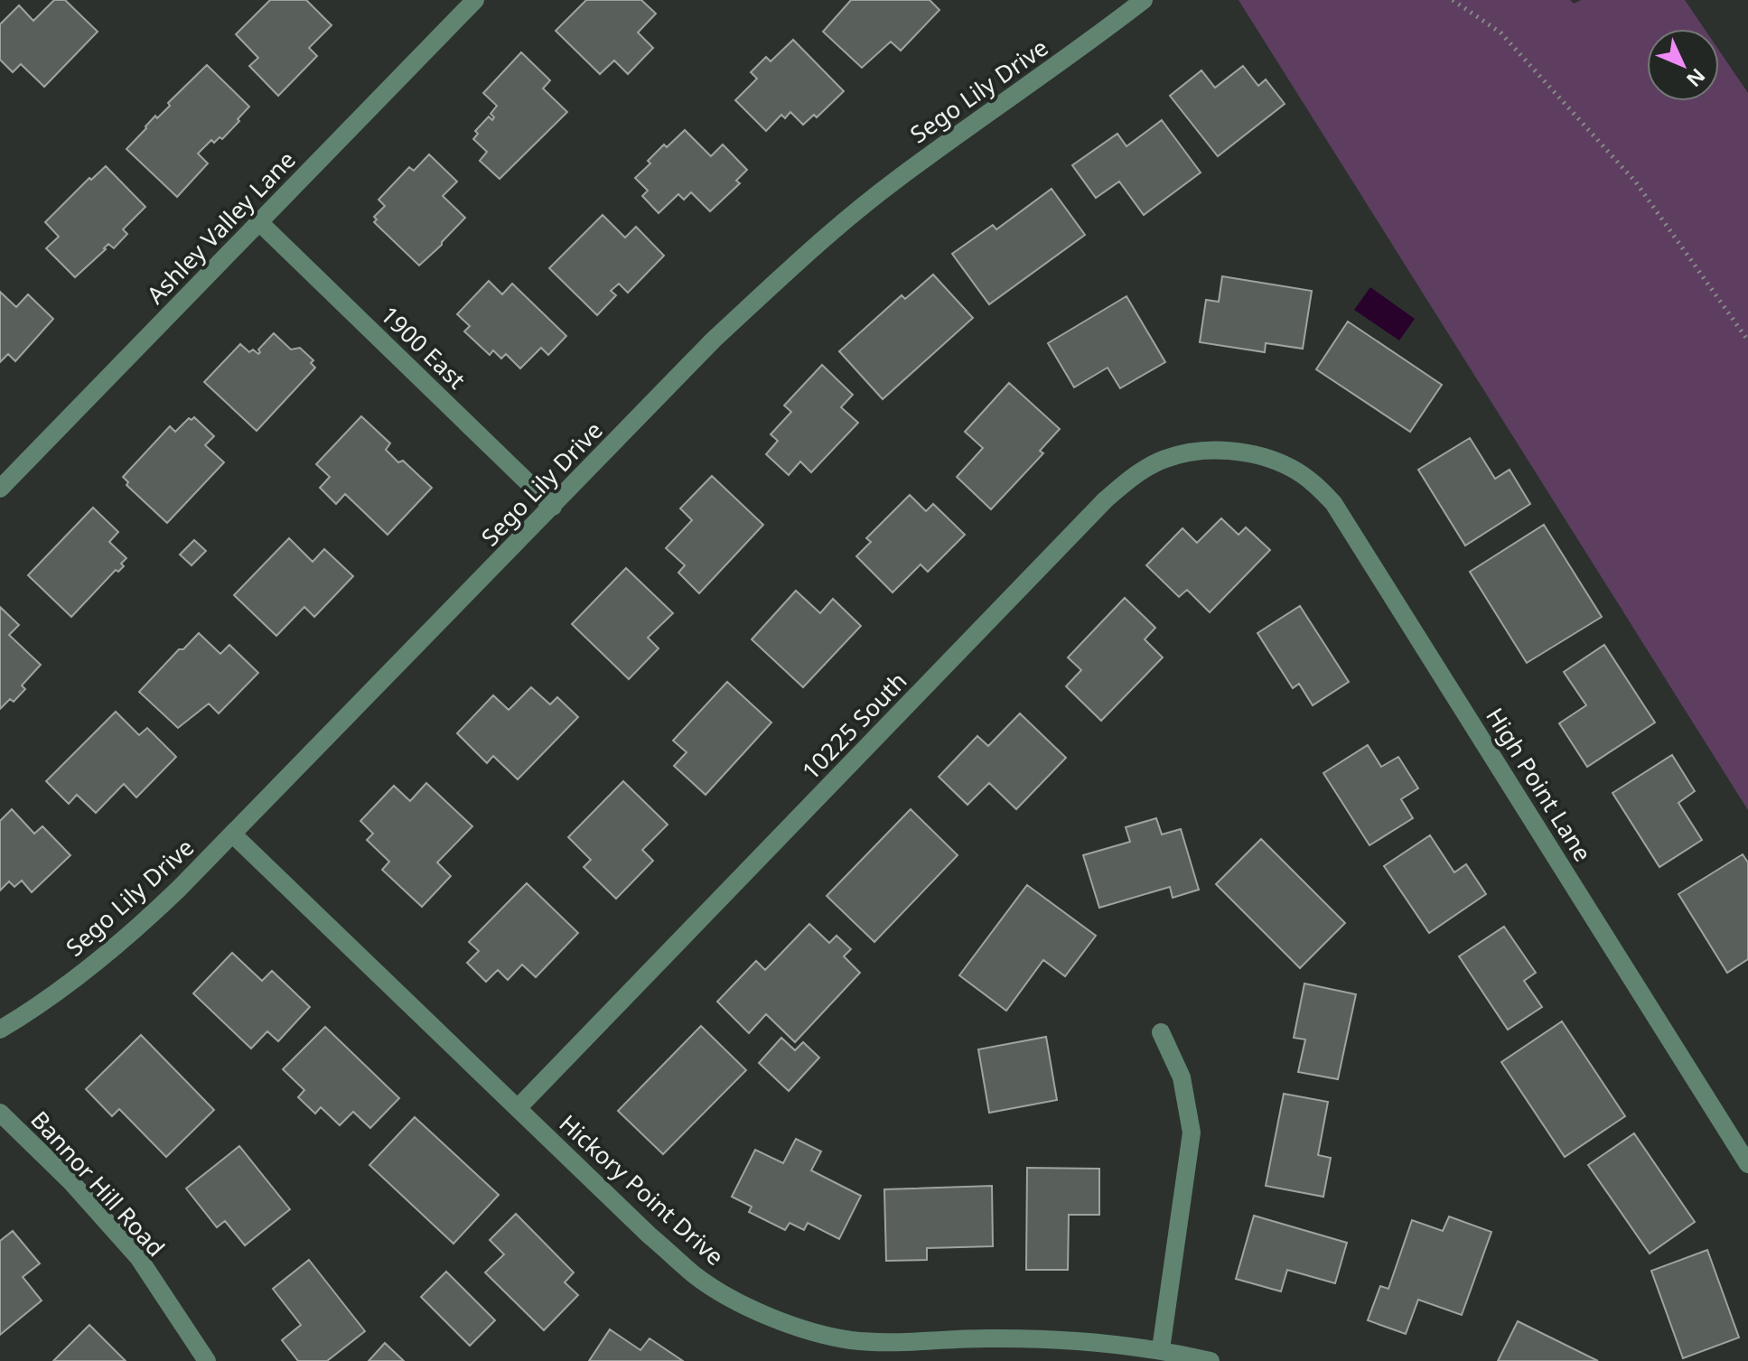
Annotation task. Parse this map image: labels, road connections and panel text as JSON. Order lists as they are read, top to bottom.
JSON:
{
  "streets": {
    "street": [
      "Sego Lily Drive",
      "Ashley Valley Lane",
      "1900 East",
      "10225 South",
      "High Point Lane",
      "Bannor Hill Road",
      "Hickory Point Drive"
    ]
  },
  "crossings": [
    ["Sego Lily Drive", "1900 East"],
    ["Sego Lily Drive", "Hickory Point Drive"],
    ["Ashley Valley Lane", "1900 East"],
    ["10225 South", "High Point Lane"],
    ["10225 South", "Hickory Point Drive"]
  ],
  "north": "bottom right"
}
